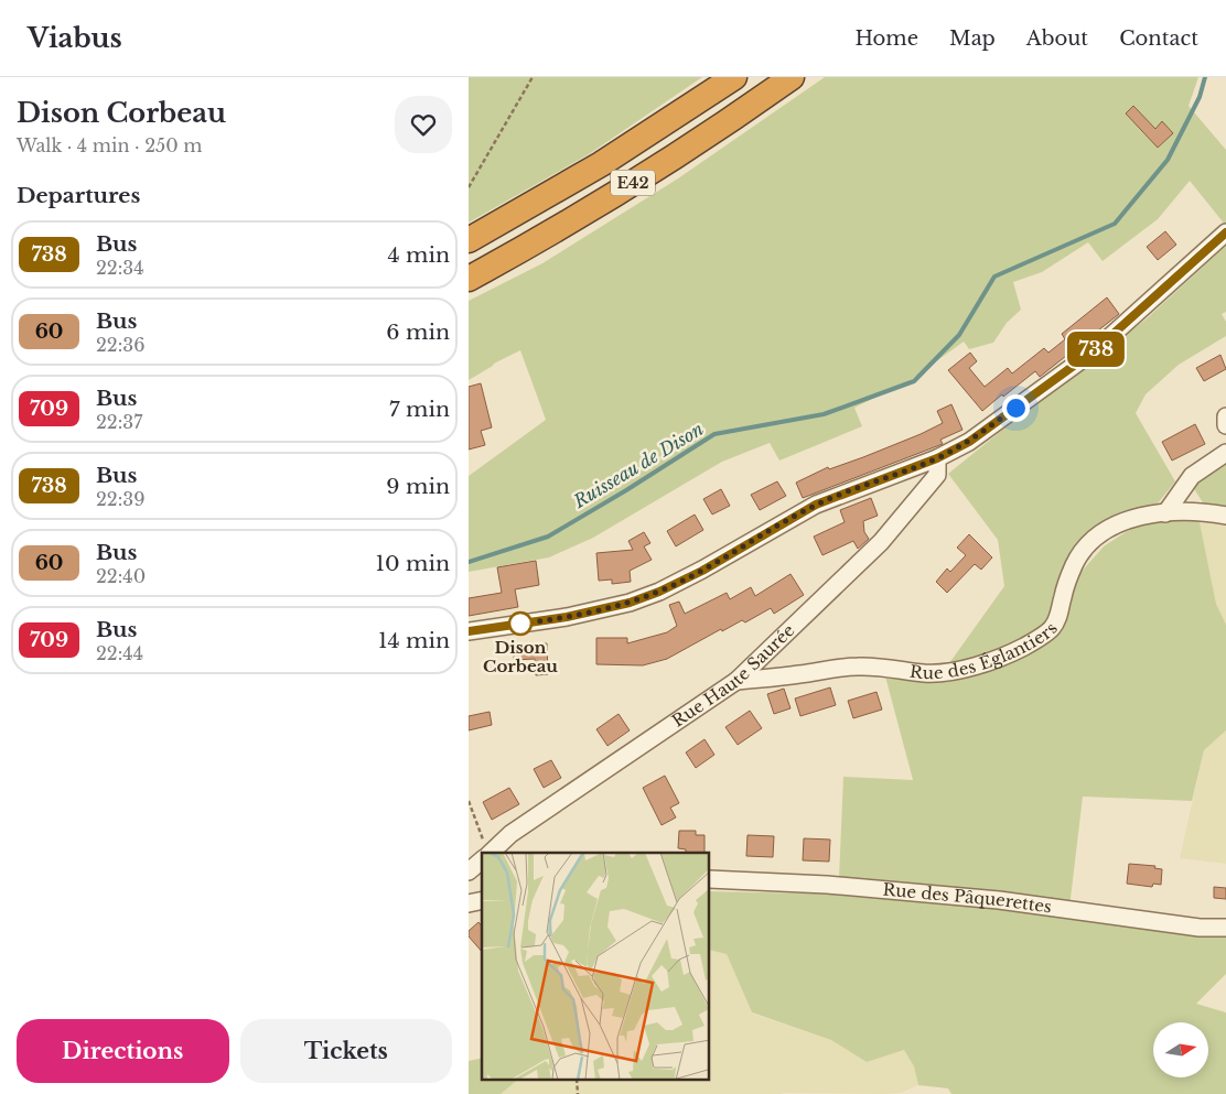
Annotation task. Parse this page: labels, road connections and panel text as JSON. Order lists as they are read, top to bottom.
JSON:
{
  "streets": {
    "highway": ["E42"],
    "street": ["Rue des Églantiers", "Rue Haute Saurée", "Rue des Pâquerettes"]
  },
  "crossings": [
    ["Rue des Églantiers", "Rue Haute Saurée"]
  ],
  "water": ["Ruisseau de Dison"],
  "places": ["Dison Corbeau"],
  "lines": ["bus line 738"],
  "north": "right",
  "page": {
    "header": "Viabus",
    "nav": [
      "Home",
      "Map",
      "About",
      "Contact"
    ],
    "heading": [
      ["Dison Corbeau", "Walk · 4 min · 250 m"],
      "Departures"
    ],
    "on_map": "738",
    "list": [
      {
        "mark": "738",
        "name": "Bus",
        "note": "22:34",
        "value": "4 min"
      },
      {
        "mark": "60",
        "name": "Bus",
        "note": "22:36",
        "value": "6 min"
      },
      {
        "mark": "709",
        "name": "Bus",
        "note": "22:37",
        "value": "7 min"
      },
      {
        "mark": "738",
        "name": "Bus",
        "note": "22:39",
        "value": "9 min"
      },
      {
        "mark": "60",
        "name": "Bus",
        "note": "22:40",
        "value": "10 min"
      },
      {
        "mark": "709",
        "name": "Bus",
        "note": "22:44",
        "value": "14 min"
      }
    ],
    "buttons": ["Directions", "Tickets"]
  }
}
